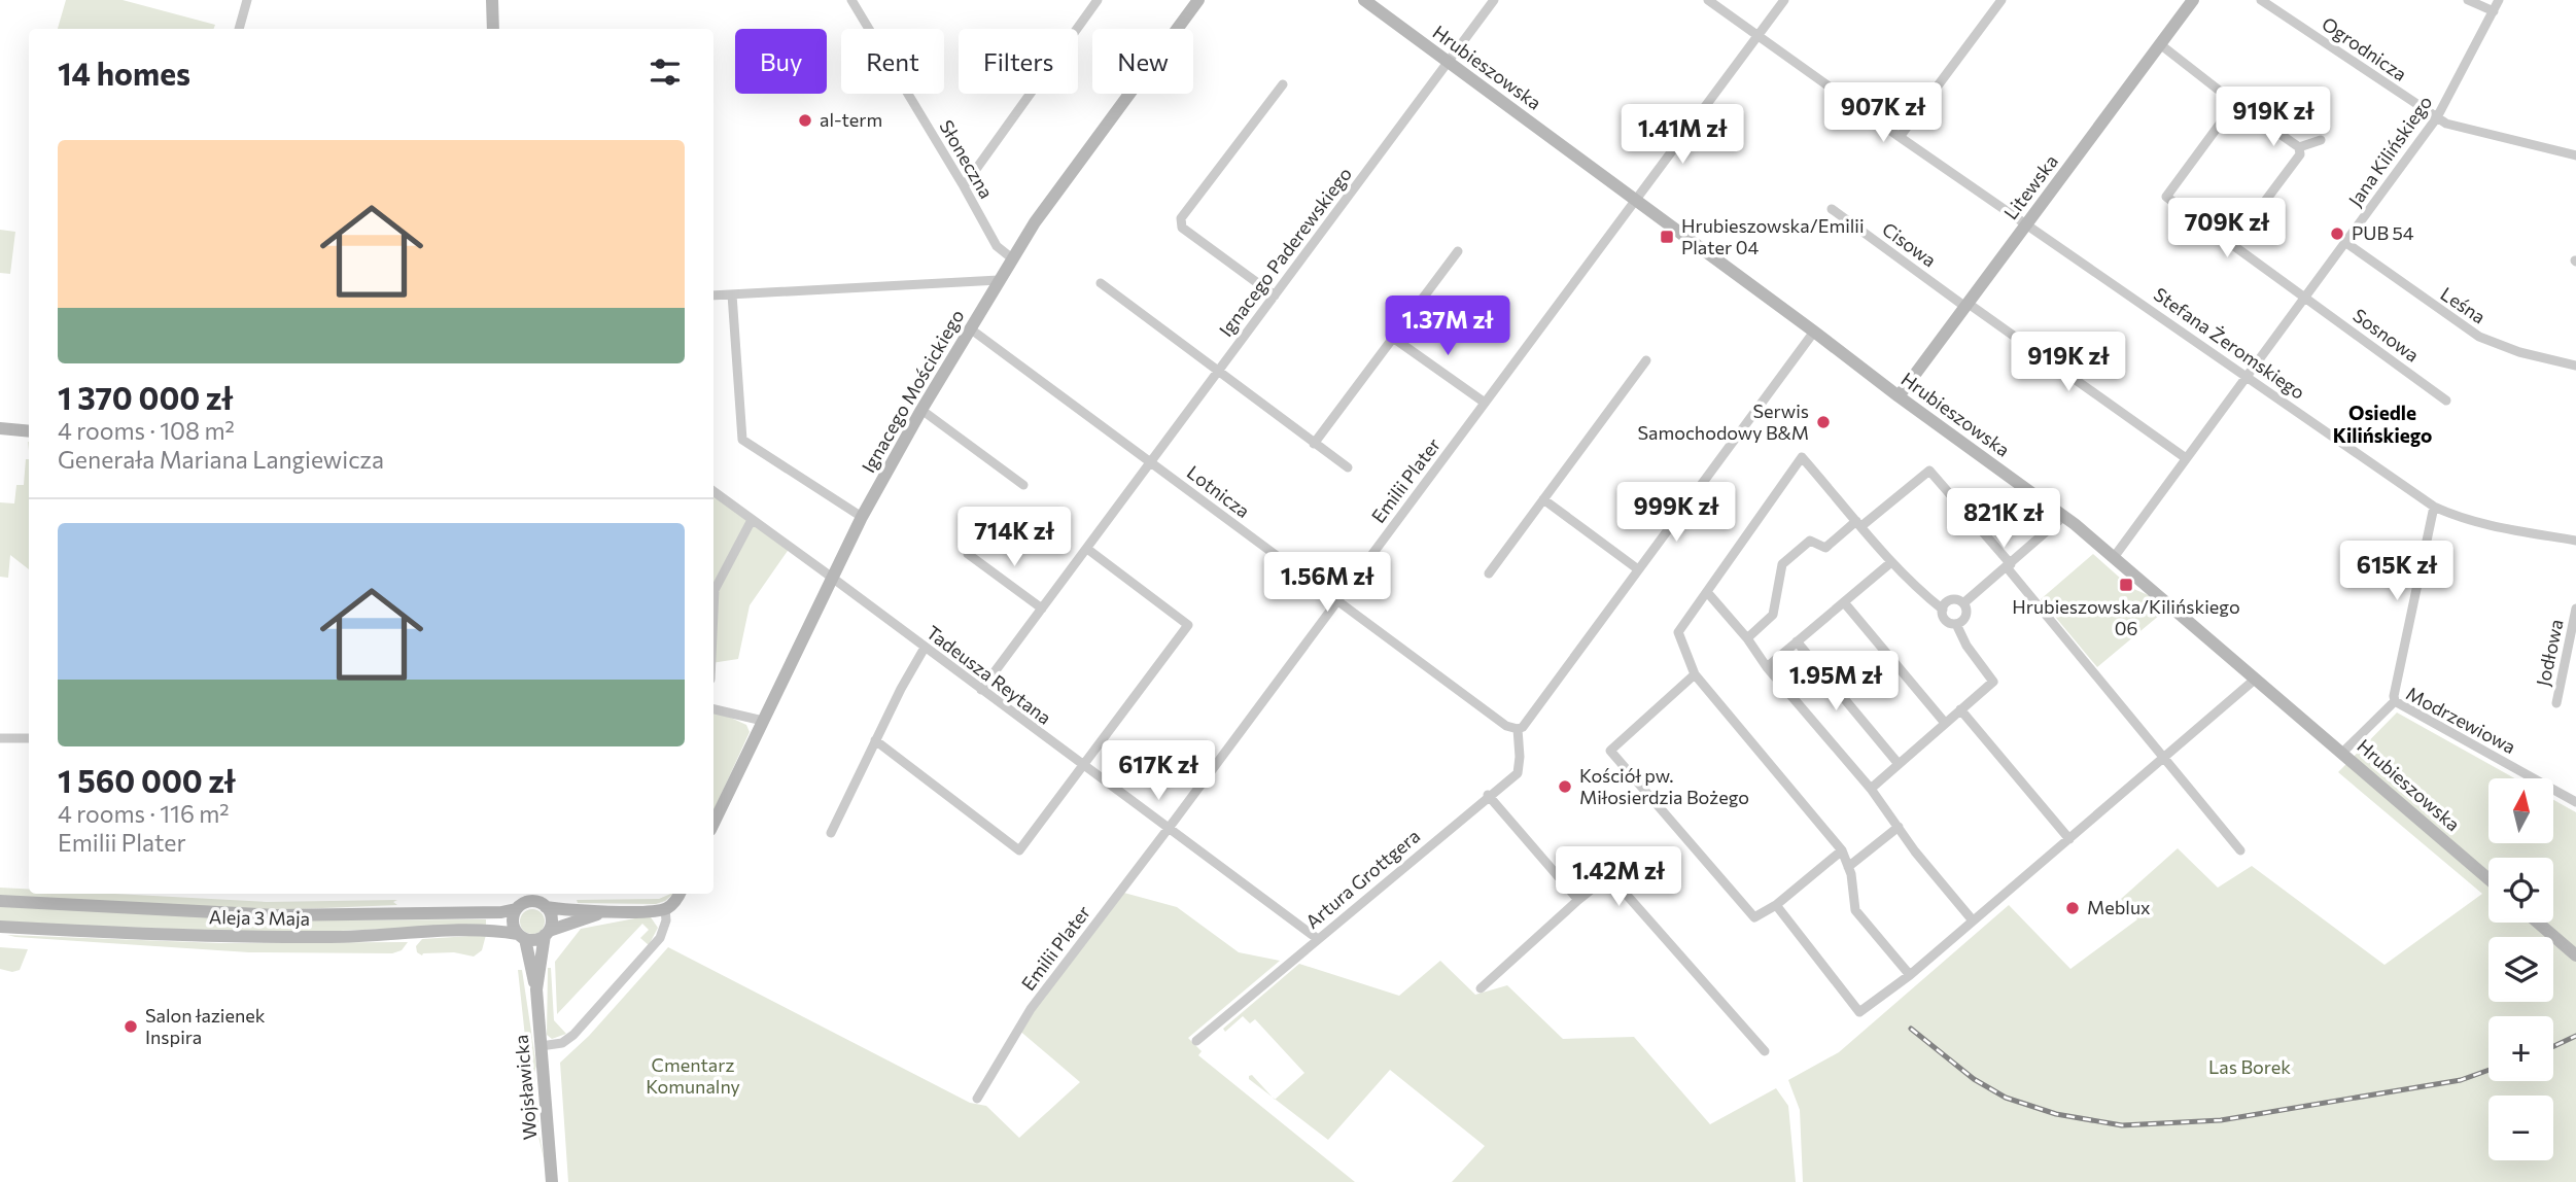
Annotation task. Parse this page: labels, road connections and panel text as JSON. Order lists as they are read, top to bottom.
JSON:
{
  "streets": {
    "street": [
      "Ogrodnicza",
      "Hrubieszowska",
      "Jana Kilińskiego",
      "Słoneczna",
      "Litewska",
      "Cisowa",
      "Ignacego Paderewskiego",
      "Leśna",
      "Sosnowa",
      "Stefana Żeromskiego",
      "Ignacego Mościckiego",
      "Emilii Plater",
      "Lotnicza",
      "Jodłowa",
      "Tadeusza Reytana",
      "Modrzewiowa",
      "Artura Grottgera",
      "Aleja 3 Maja",
      "Wojsławicka"
    ]
  },
  "crossings": [
    ["Ogrodnicza", "Jana Kilińskiego"],
    ["Hrubieszowska", "Jana Kilińskiego"],
    ["Hrubieszowska", "Litewska"],
    ["Hrubieszowska", "Ignacego Paderewskiego"],
    ["Hrubieszowska", "Emilii Plater"],
    ["Hrubieszowska", "Modrzewiowa"],
    ["Jana Kilińskiego", "Cisowa"],
    ["Jana Kilińskiego", "Leśna"],
    ["Jana Kilińskiego", "Sosnowa"],
    ["Jana Kilińskiego", "Stefana Żeromskiego"],
    ["Słoneczna", "Ignacego Mościckiego"],
    ["Litewska", "Cisowa"],
    ["Litewska", "Stefana Żeromskiego"],
    ["Ignacego Paderewskiego", "Lotnicza"],
    ["Ignacego Paderewskiego", "Tadeusza Reytana"],
    ["Stefana Żeromskiego", "Emilii Plater"],
    ["Ignacego Mościckiego", "Lotnicza"],
    ["Ignacego Mościckiego", "Tadeusza Reytana"],
    ["Emilii Plater", "Lotnicza"],
    ["Emilii Plater", "Tadeusza Reytana"],
    ["Lotnicza", "Artura Grottgera"],
    ["Tadeusza Reytana", "Artura Grottgera"],
    ["Aleja 3 Maja", "Wojsławicka"]
  ],
  "districts": ["Osiedle Kilińskiego"],
  "parks": ["Cmentarz Komunalny", "Las Borek"],
  "places": {
    "other": [
      "al-term",
      "PUB 54",
      "Serwis Samochodowy B&M",
      "Kościół pw. Miłosierdzia Bożego",
      "Meblux",
      "Salon łazienek Inspira"
    ],
    "transit": ["Hrubieszowska/Emilii Plater 04", "Hrubieszowska/Kilińskiego 06"]
  },
  "north": "top",
  "page": {
    "chip": [
      "Buy",
      "Rent",
      "Filters",
      "New"
    ],
    "heading": "14 homes",
    "price": [
      "907K zł",
      "919K zł",
      "1.41M zł",
      "709K zł",
      "1.37M zł",
      "919K zł",
      "999K zł",
      "821K zł",
      "714K zł",
      "615K zł",
      "1.56M zł",
      "1.95M zł",
      "617K zł",
      "1.42M zł"
    ],
    "list": [
      {
        "name": "1 370 000 zł",
        "note": "4 rooms · 108 m² · Generała Mariana Langiewicza"
      },
      {
        "name": "1 560 000 zł",
        "note": "4 rooms · 116 m² · Emilii Plater"
      }
    ],
    "map_buttons": ["+", "−"]
  }
}
